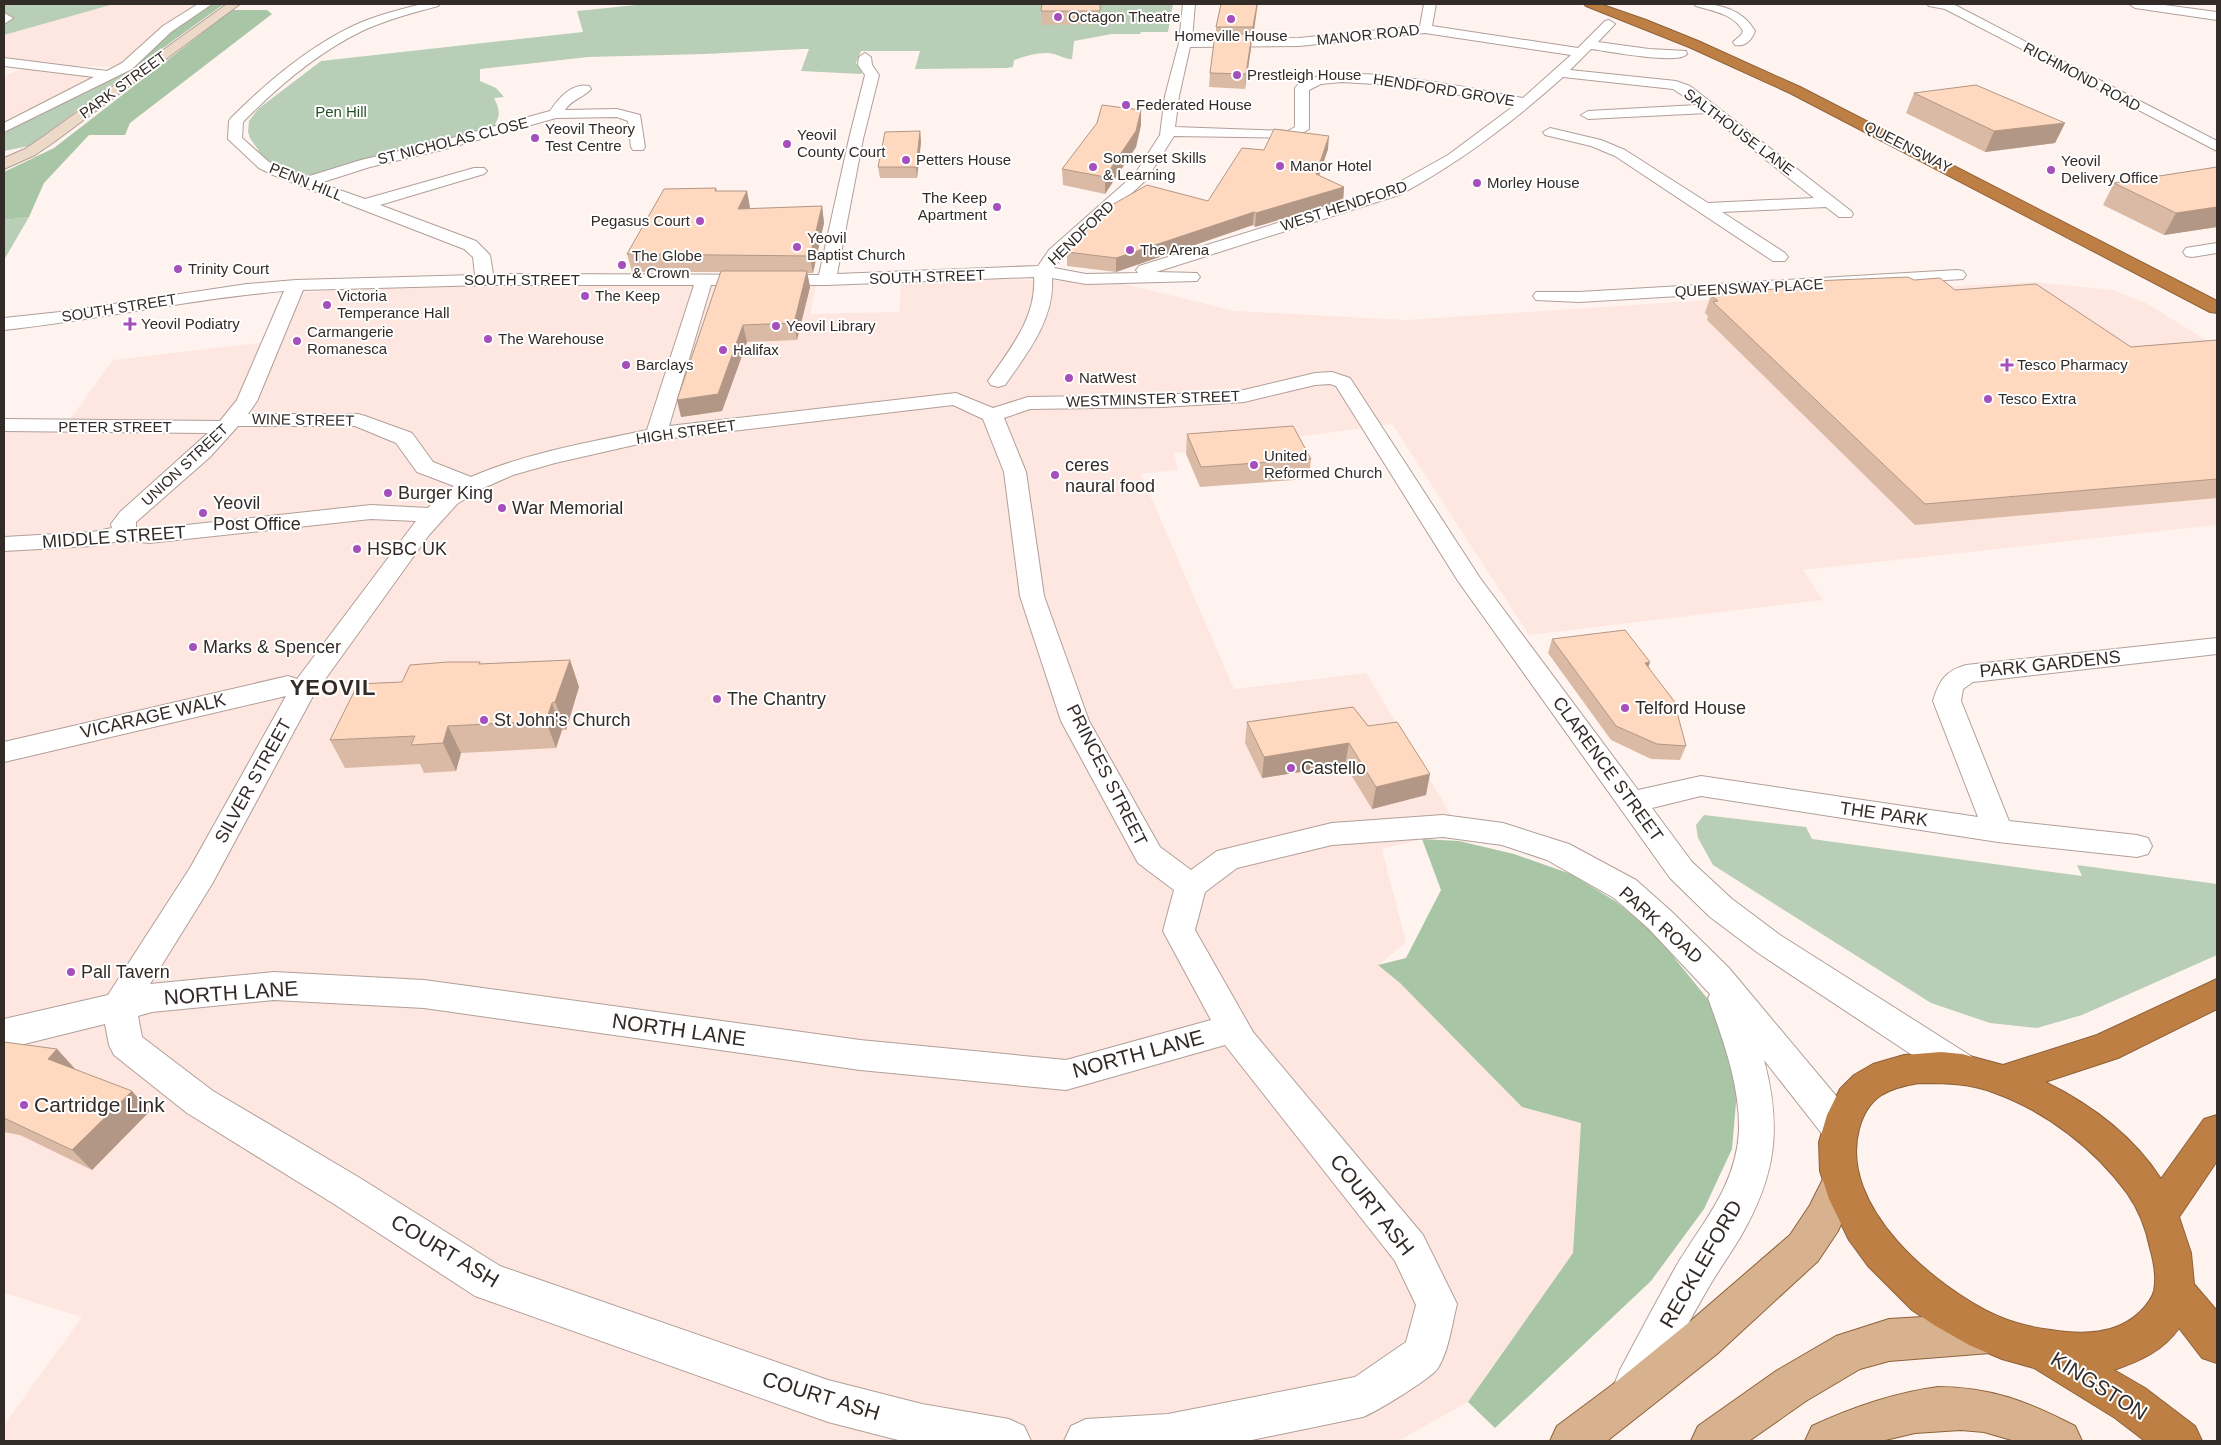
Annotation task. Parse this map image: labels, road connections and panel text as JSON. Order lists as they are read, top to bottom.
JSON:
{
  "streets": {
    "highway": ["QUEENSWAY", "KINGSTON"],
    "main road": ["RECKLEFORD"],
    "street": [
      "MANOR ROAD",
      "RICHMOND ROAD",
      "PARK STREET",
      "HENDFORD GROVE",
      "SALTHOUSE LANE",
      "ST NICHOLAS CLOSE",
      "PENN HILL",
      "WEST HENDFORD",
      "HENDFORD",
      "SOUTH STREET",
      "QUEENSWAY PLACE",
      "WESTMINSTER STREET",
      "WINE STREET",
      "PETER STREET",
      "HIGH STREET",
      "UNION STREET",
      "MIDDLE STREET",
      "PARK GARDENS",
      "VICARAGE WALK",
      "CLARENCE STREET",
      "PRINCES STREET",
      "SILVER STREET",
      "THE PARK",
      "PARK ROAD",
      "NORTH LANE",
      "COURT ASH"
    ]
  },
  "crossings": [
    ["MANOR ROAD", "WEST HENDFORD"],
    ["MANOR ROAD", "HENDFORD"],
    ["HENDFORD GROVE", "WEST HENDFORD"],
    ["HENDFORD GROVE", "HENDFORD"],
    ["SALTHOUSE LANE", "WEST HENDFORD"],
    ["ST NICHOLAS CLOSE", "PENN HILL"],
    ["PENN HILL", "SOUTH STREET"],
    ["WEST HENDFORD", "SOUTH STREET"],
    ["HENDFORD", "SOUTH STREET"],
    ["HENDFORD", "HIGH STREET"],
    ["SOUTH STREET", "UNION STREET"],
    ["WESTMINSTER STREET", "CLARENCE STREET"],
    ["WESTMINSTER STREET", "PRINCES STREET"],
    ["WINE STREET", "PETER STREET"],
    ["WINE STREET", "HIGH STREET"],
    ["WINE STREET", "UNION STREET"],
    ["PETER STREET", "UNION STREET"],
    ["HIGH STREET", "MIDDLE STREET"],
    ["HIGH STREET", "SILVER STREET"],
    ["UNION STREET", "MIDDLE STREET"],
    ["MIDDLE STREET", "SILVER STREET"],
    ["PARK GARDENS", "THE PARK"],
    ["VICARAGE WALK", "SILVER STREET"],
    ["CLARENCE STREET", "THE PARK"],
    ["PRINCES STREET", "PARK ROAD"],
    ["PRINCES STREET", "COURT ASH"],
    ["SILVER STREET", "NORTH LANE"],
    ["SILVER STREET", "COURT ASH"],
    ["PARK ROAD", "COURT ASH"],
    ["PARK ROAD", "RECKLEFORD"],
    ["NORTH LANE", "COURT ASH"]
  ],
  "districts": ["YEOVIL"],
  "parks": ["Pen Hill"],
  "places": {
    "other": [
      "Octagon Theatre",
      "Homeville House",
      "Prestleigh House",
      "Federated House",
      "Yeovil Theory Test Centre",
      "Yeovil County Court",
      "Petters House",
      "Manor Hotel",
      "Somerset Skills & Learning",
      "Yeovil Delivery Office",
      "Morley House",
      "The Keep Apartment",
      "Pegasus Court",
      "Yeovil Baptist Church",
      "The Arena",
      "The Globe & Crown",
      "Trinity Court",
      "The Keep",
      "Victoria Temperance Hall",
      "Yeovil Library",
      "The Warehouse",
      "Carmangerie Romanesca",
      "Halifax",
      "Barclays",
      "NatWest",
      "Tesco Extra",
      "United Reformed Church",
      "ceres naural food",
      "Burger King",
      "War Memorial",
      "Yeovil Post Office",
      "HSBC UK",
      "Marks & Spencer",
      "The Chantry",
      "Telford House",
      "St John's Church",
      "Castello",
      "Pall Tavern",
      "Cartridge Link"
    ],
    "health": ["Yeovil Podiatry", "Tesco Pharmacy"]
  }
}
